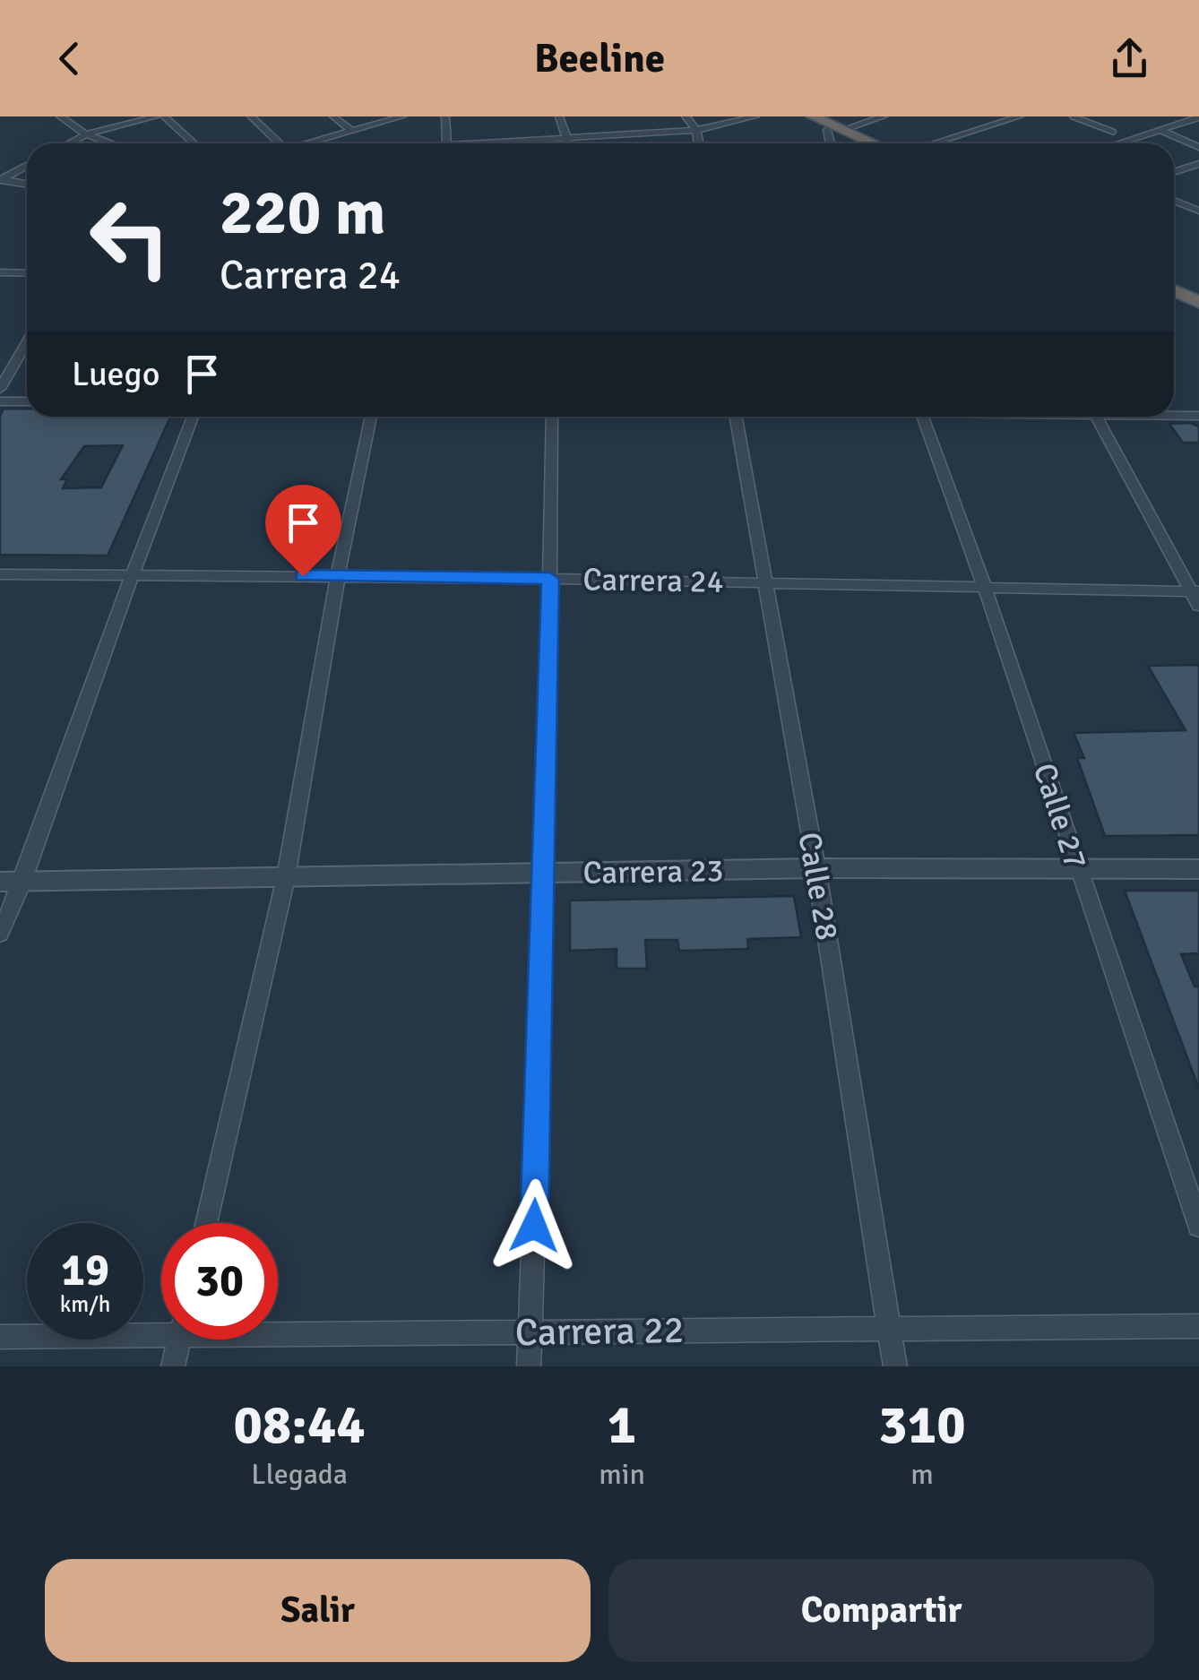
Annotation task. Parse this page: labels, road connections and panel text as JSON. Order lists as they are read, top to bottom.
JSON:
{
  "streets": {
    "street": [
      "Carrera 24",
      "Calle 27",
      "Carrera 23",
      "Calle 28",
      "Carrera 22"
    ]
  },
  "crossings": [
    ["Carrera 24", "Calle 27"],
    ["Carrera 24", "Calle 28"],
    ["Calle 27", "Carrera 23"],
    ["Carrera 23", "Calle 28"],
    ["Calle 28", "Carrera 22"]
  ],
  "page": {
    "header": "Beeline",
    "turn": ["220 m", "Carrera 24"],
    "then": "Luego",
    "speed": "19 km/h",
    "limit": "30",
    "eta": [
      "08:44",
      "Llegada",
      "1",
      "min",
      "310",
      "m"
    ],
    "buttons": ["Salir", "Compartir"]
  }
}
